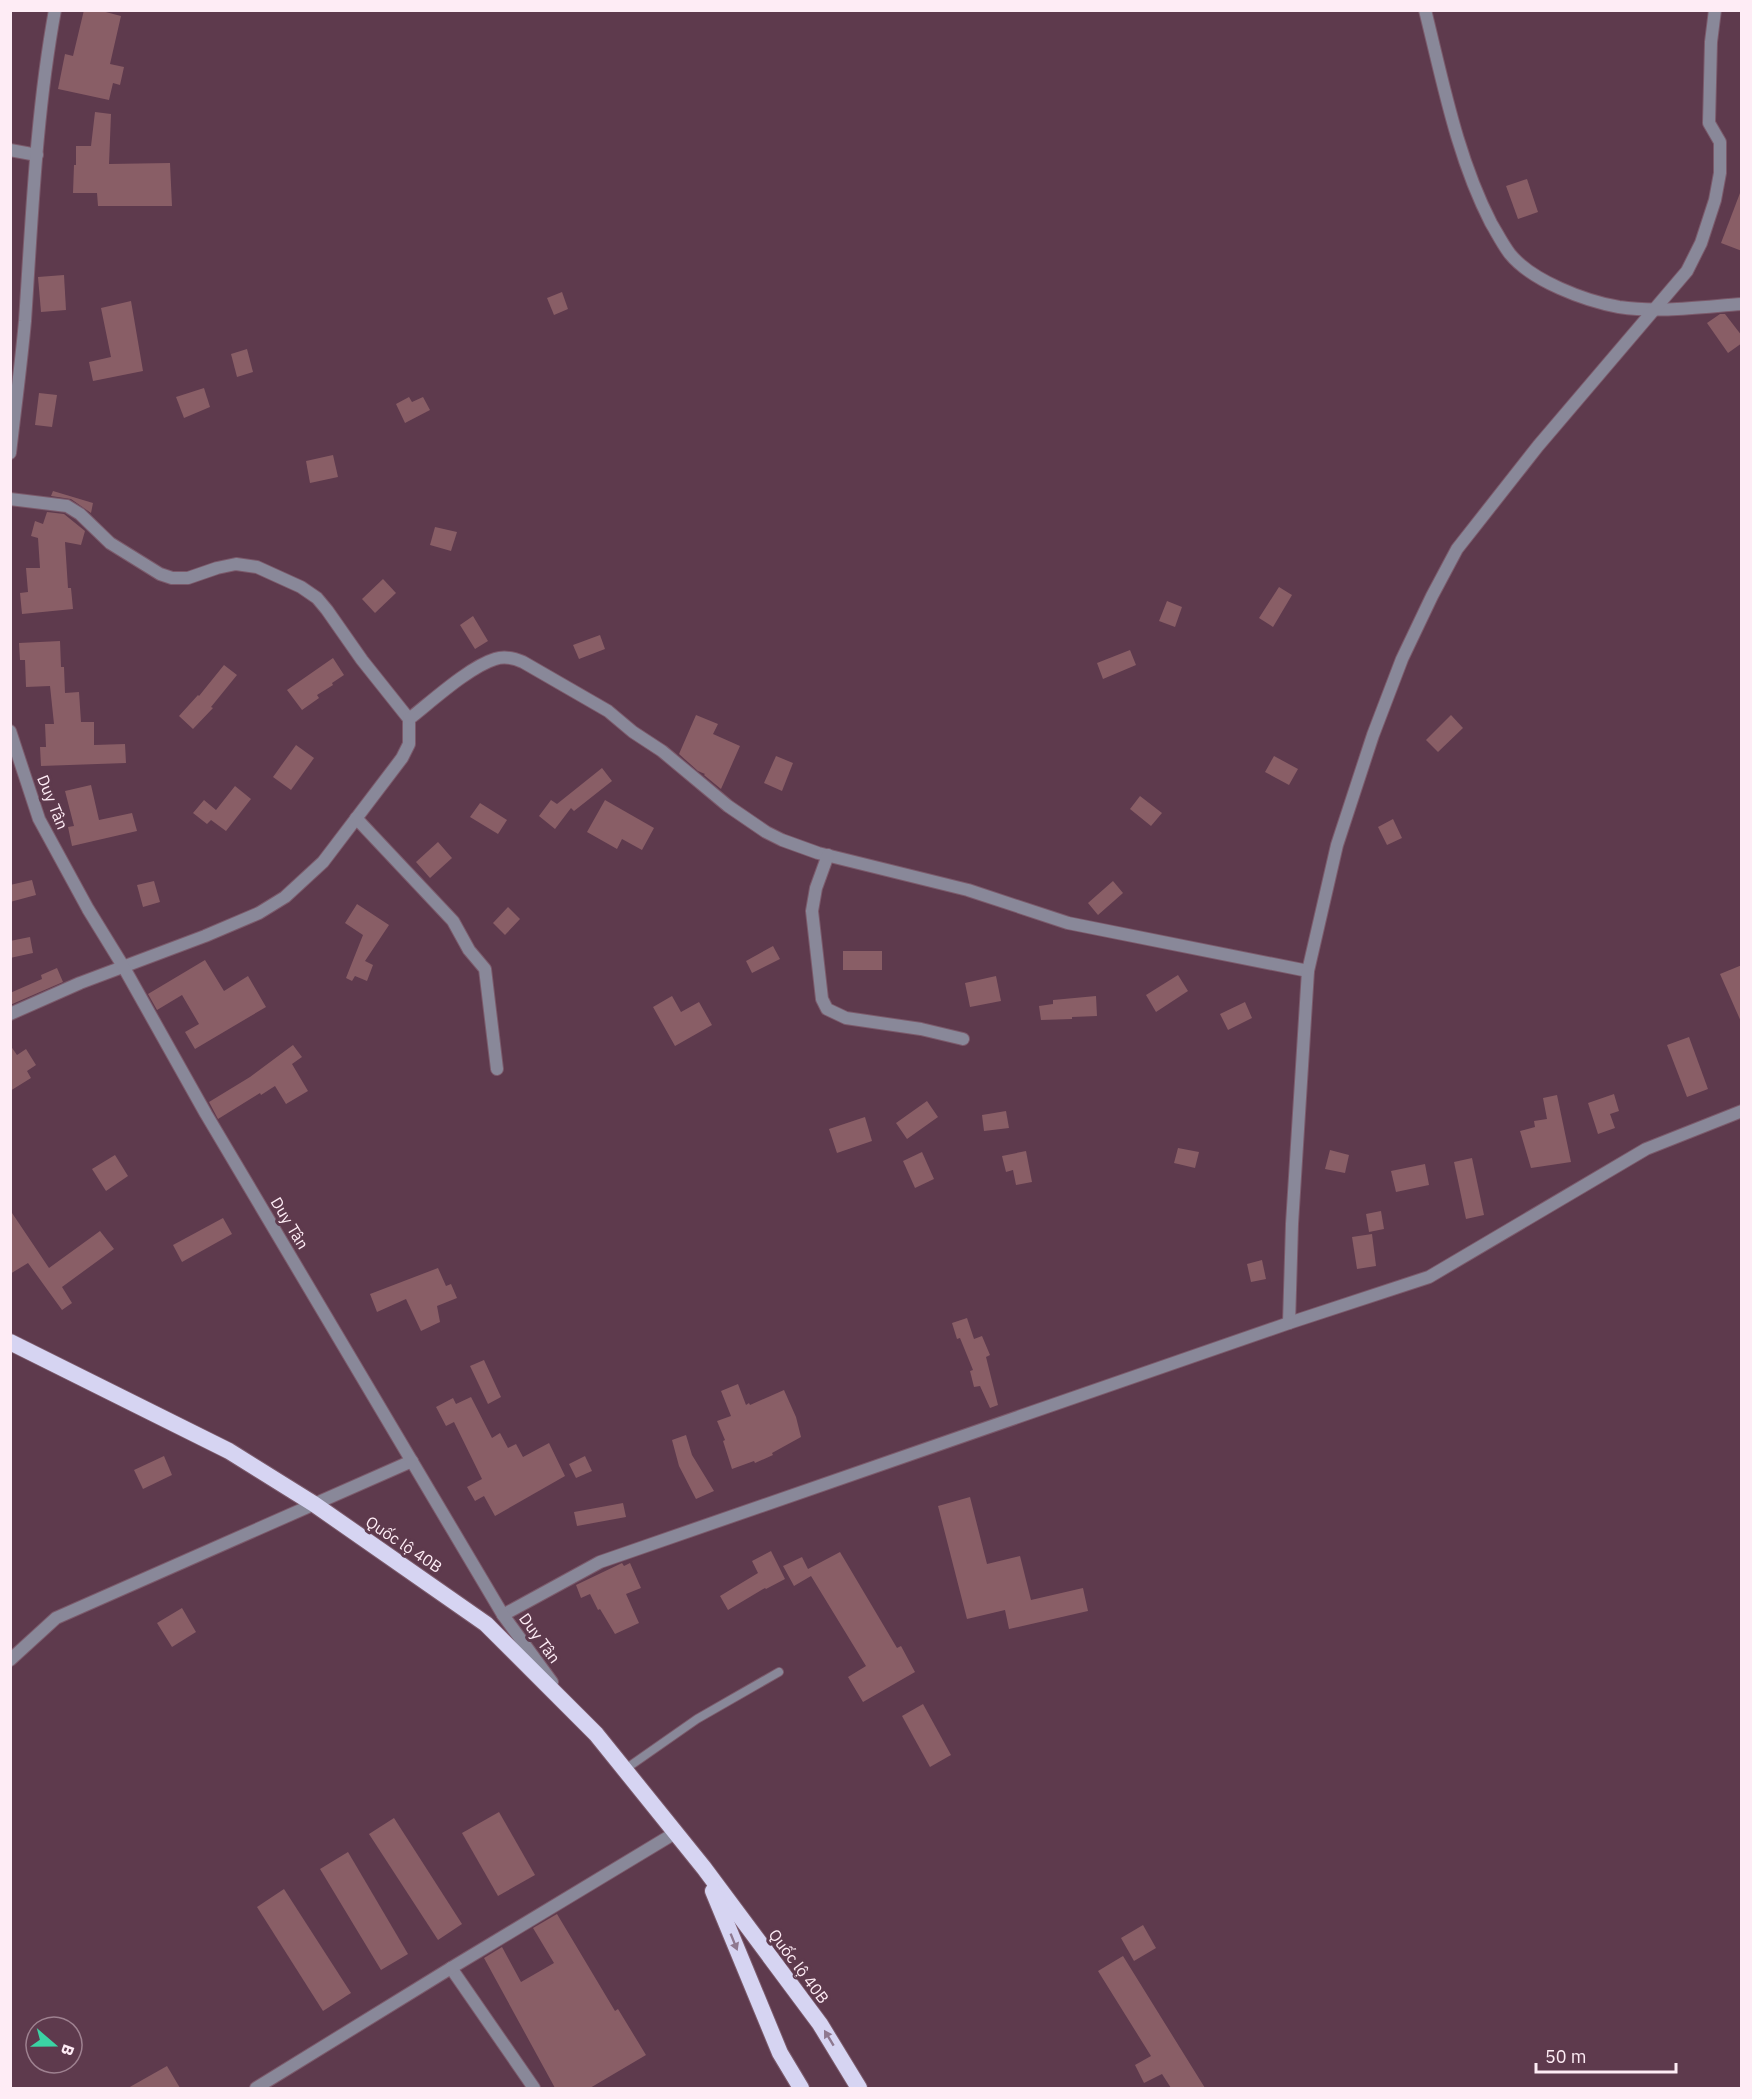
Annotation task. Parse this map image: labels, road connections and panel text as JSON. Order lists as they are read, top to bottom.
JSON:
{
  "streets": {
    "highway": ["Quốc lộ 40B"],
    "street": ["Duy Tân"]
  },
  "crossings": [
    ["Duy Tân", "Quốc lộ 40B"]
  ],
  "scale_bar": "50 m",
  "north": "right"
}
